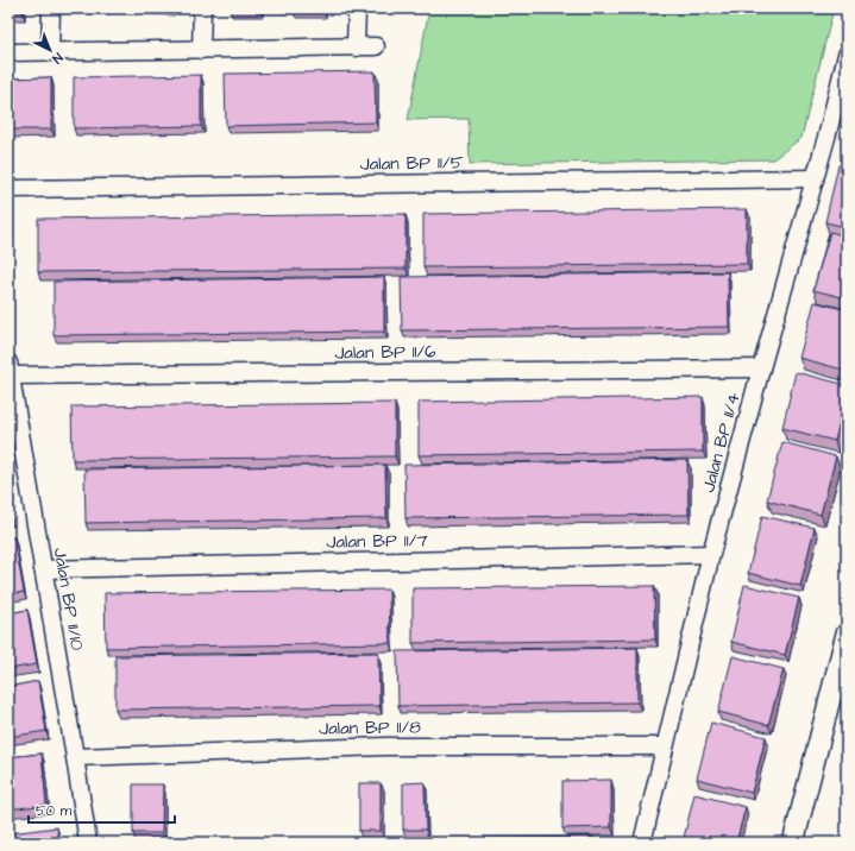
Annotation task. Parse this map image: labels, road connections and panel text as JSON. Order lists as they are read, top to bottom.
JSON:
{
  "streets": {
    "street": [
      "Jalan BP 11/5",
      "Jalan BP 11/6",
      "Jalan BP 11/4",
      "Jalan BP 11/7",
      "Jalan BP 11/10",
      "Jalan BP 11/8"
    ]
  },
  "crossings": [
    ["Jalan BP 11/5", "Jalan BP 11/4"],
    ["Jalan BP 11/6", "Jalan BP 11/4"],
    ["Jalan BP 11/6", "Jalan BP 11/10"],
    ["Jalan BP 11/4", "Jalan BP 11/7"],
    ["Jalan BP 11/4", "Jalan BP 11/8"],
    ["Jalan BP 11/7", "Jalan BP 11/10"],
    ["Jalan BP 11/10", "Jalan BP 11/8"]
  ],
  "scale_bar": "50 m",
  "north": "bottom right"
}
